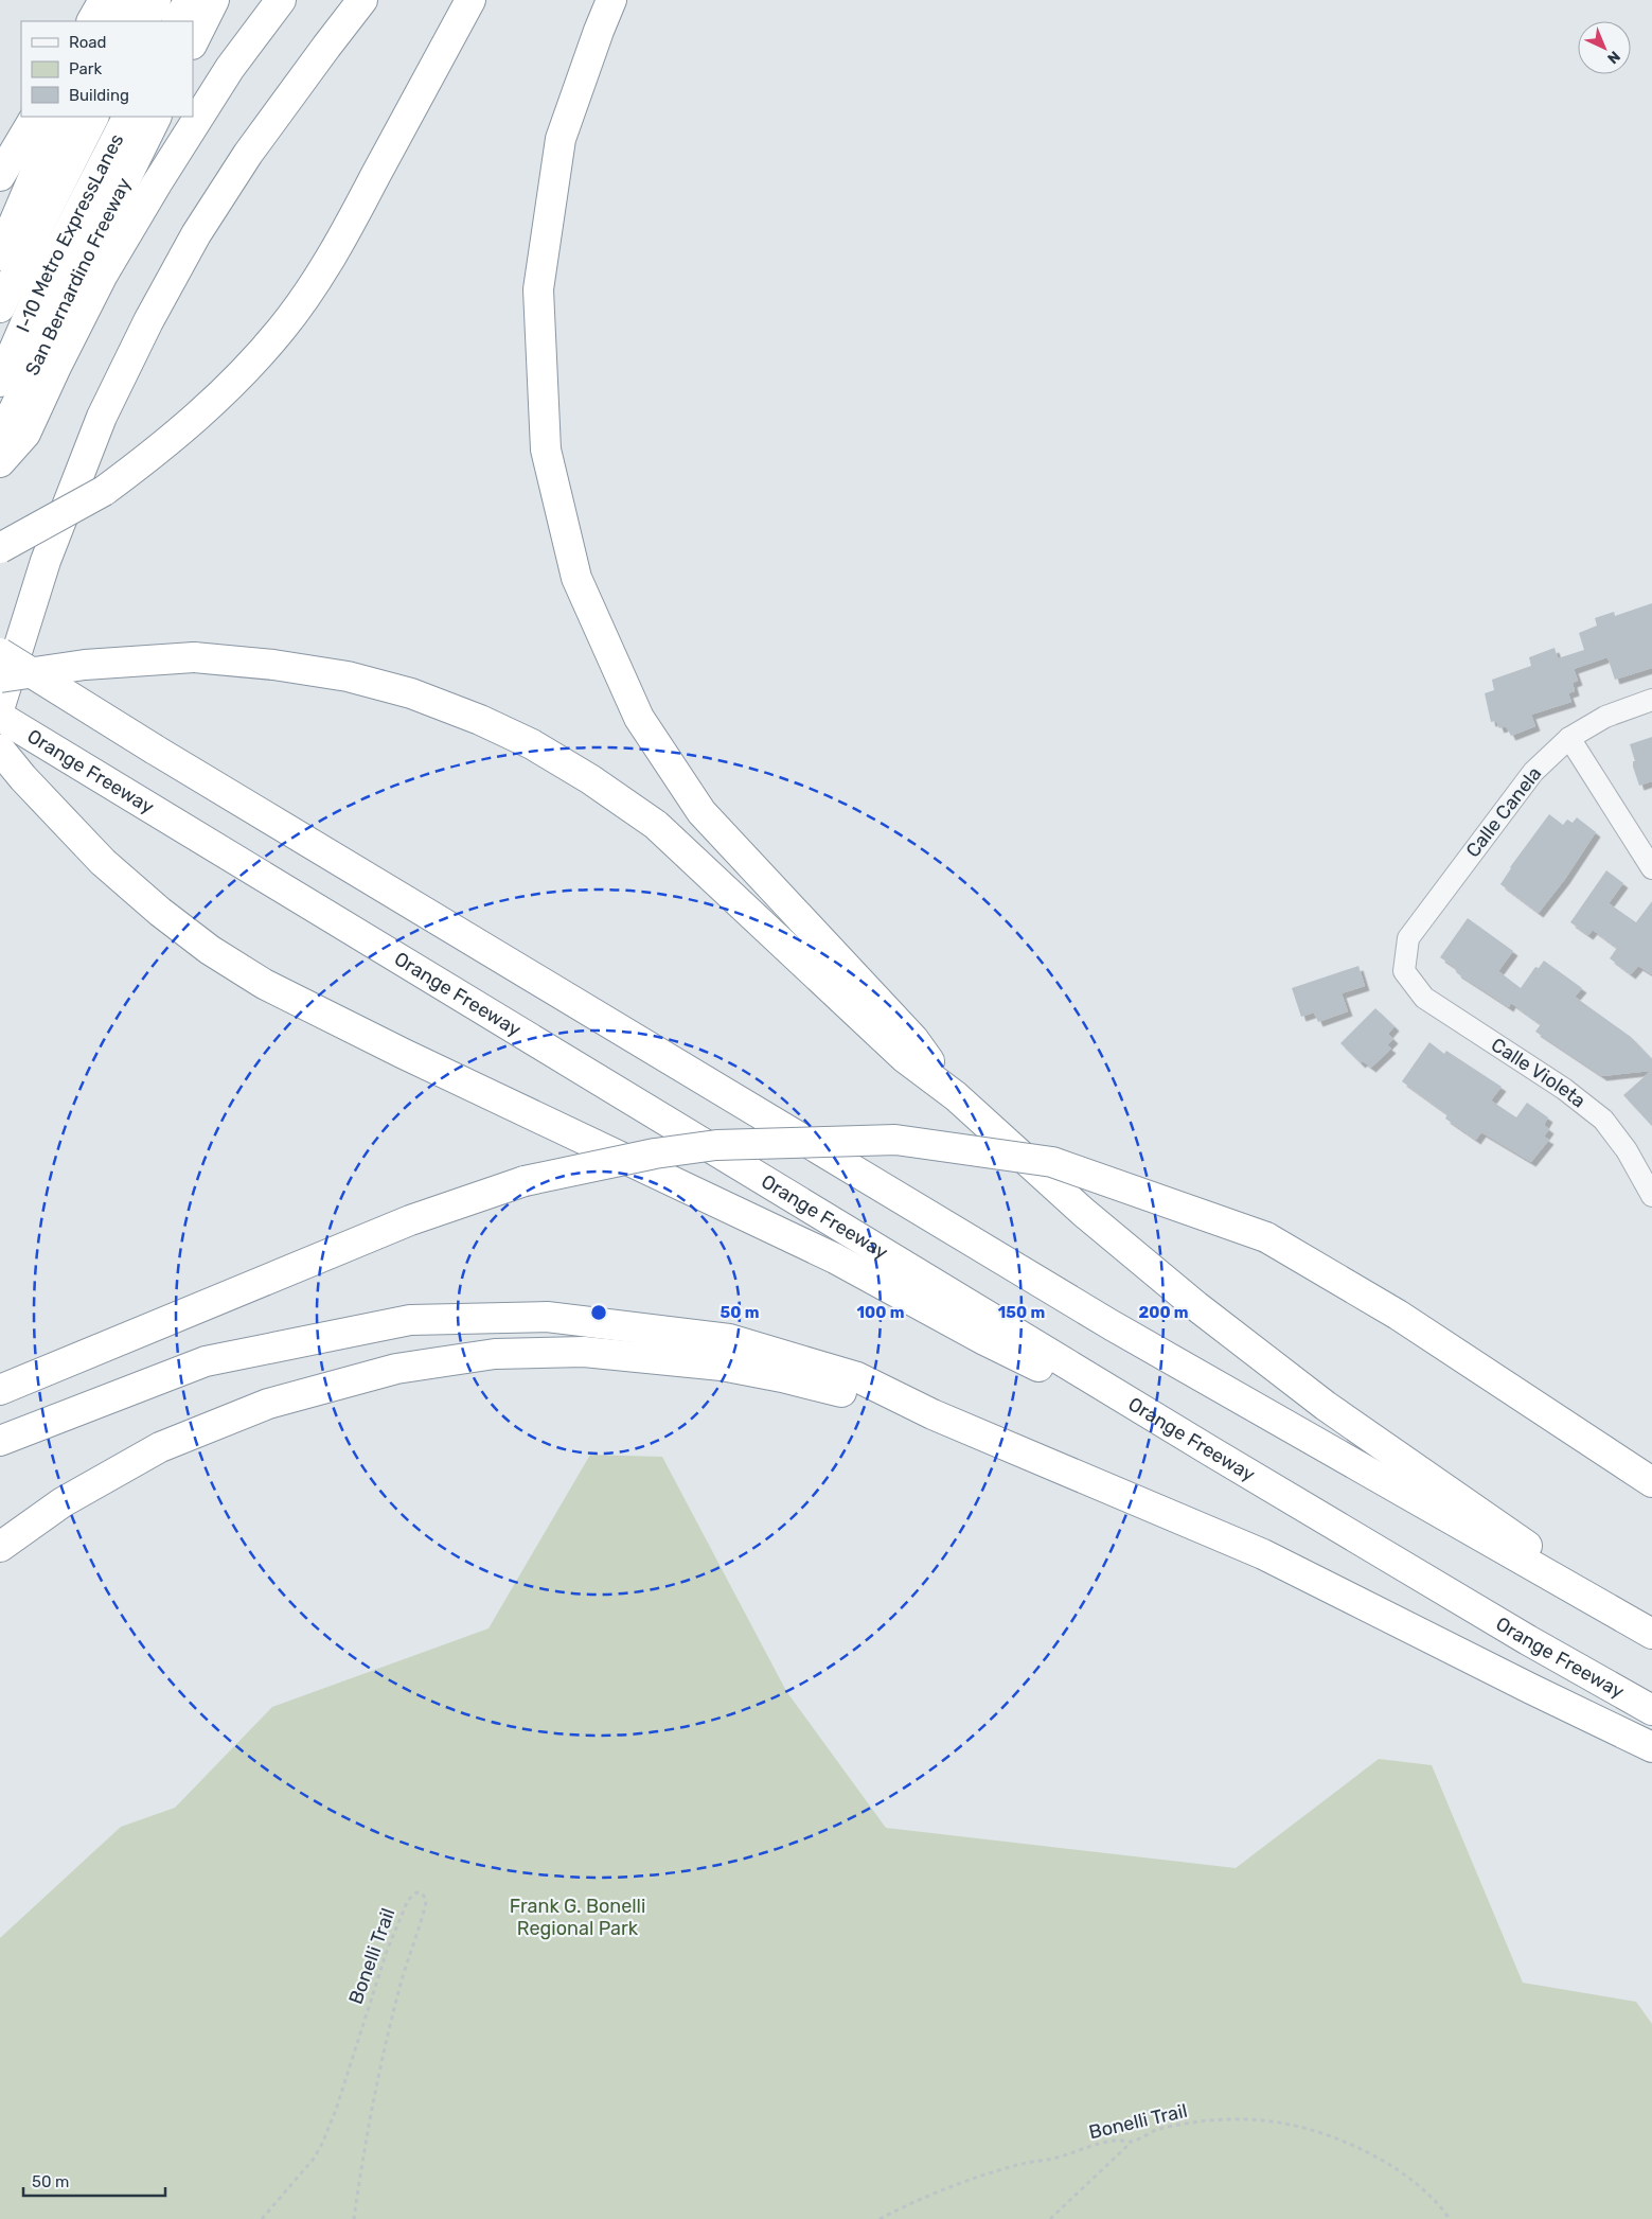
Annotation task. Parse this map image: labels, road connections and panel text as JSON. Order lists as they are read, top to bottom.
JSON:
{
  "streets": {
    "highway": ["I-10 Metro ExpressLanes", "San Bernardino Freeway", "Orange Freeway"],
    "street": ["Calle Canela", "Calle Violeta"],
    "path": ["Bonelli Trail"]
  },
  "crossings": [
    ["Calle Canela", "Calle Violeta"]
  ],
  "parks": ["Frank G. Bonelli Regional Park"],
  "legend": ["Road", "Park", "Building"],
  "scale_bar": "50 m",
  "north": "bottom right",
  "rings": [
    "50 m",
    "100 m",
    "150 m",
    "200 m"
  ]
}
